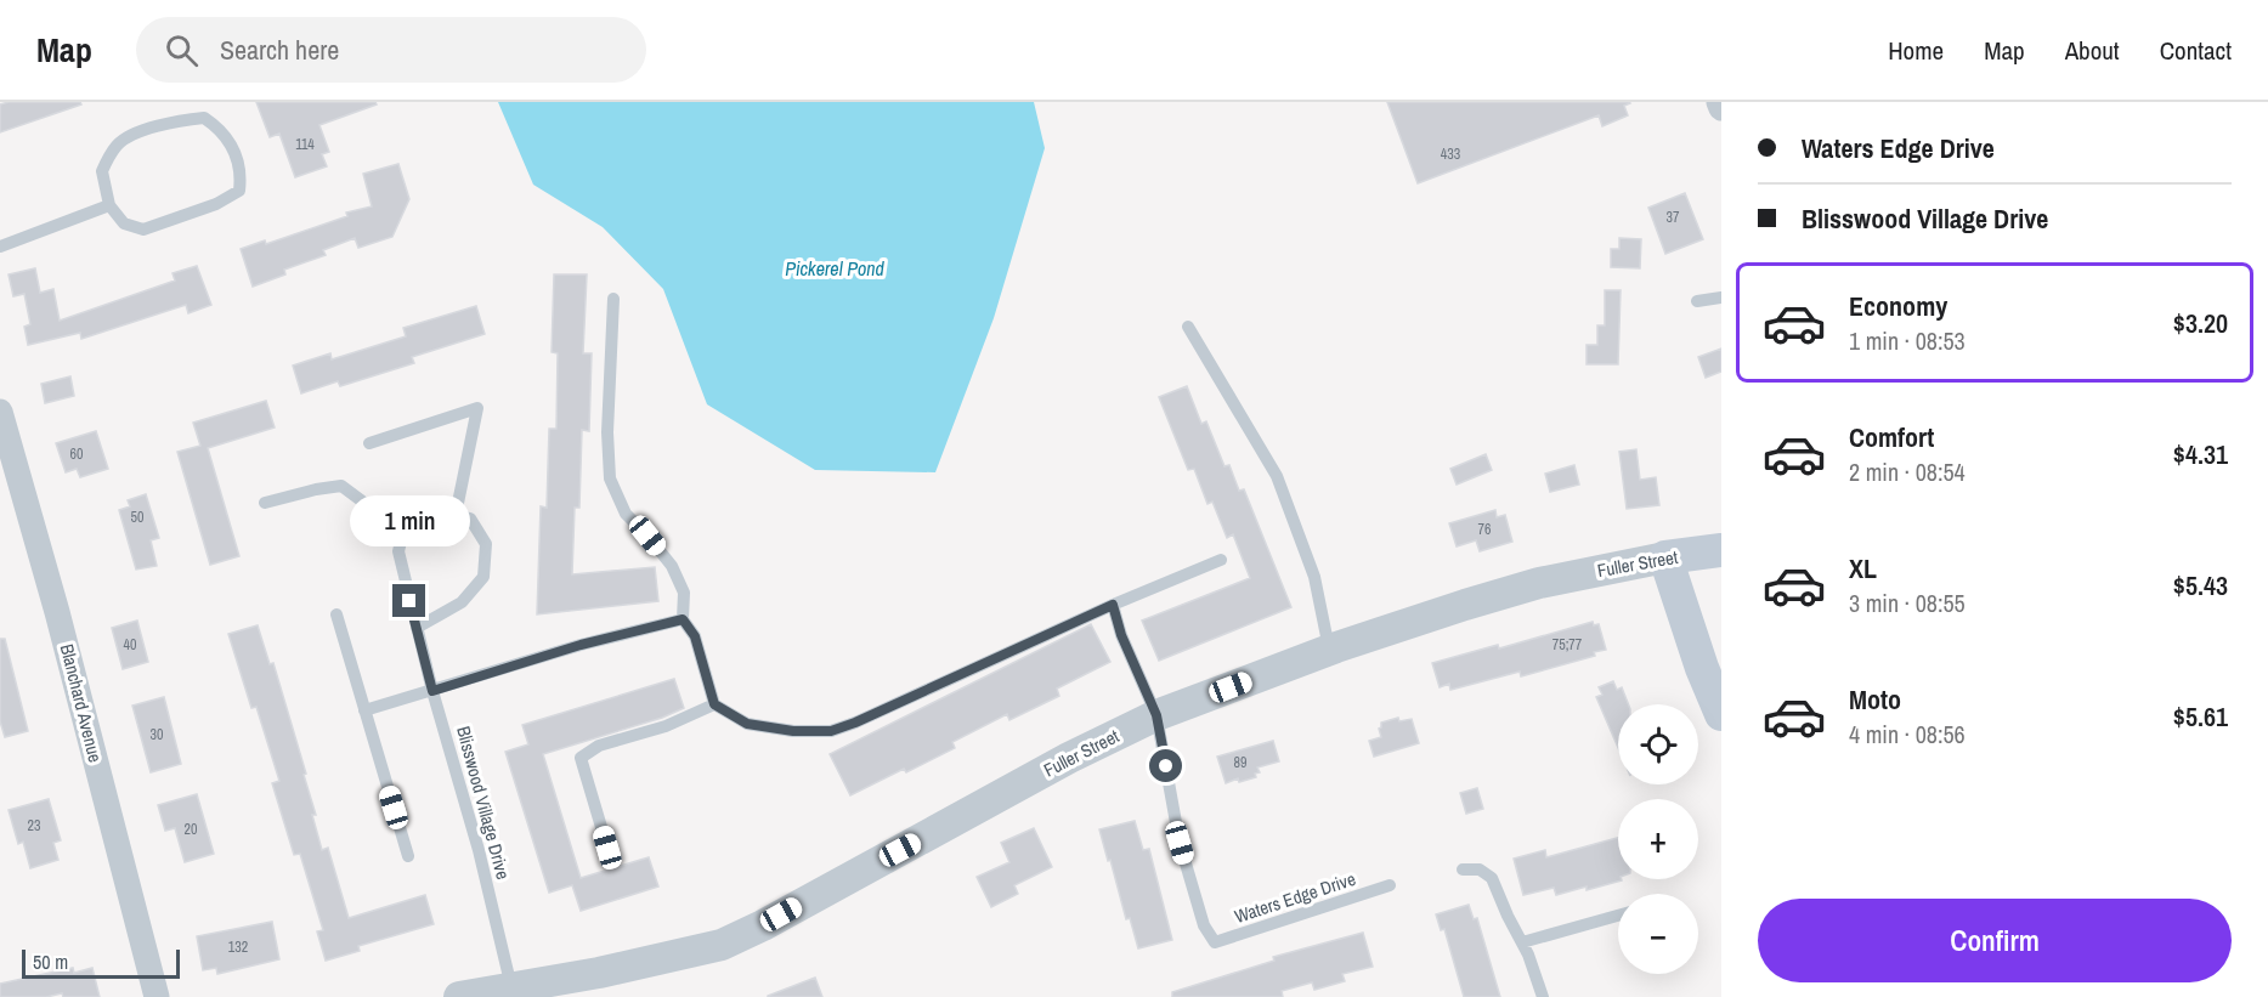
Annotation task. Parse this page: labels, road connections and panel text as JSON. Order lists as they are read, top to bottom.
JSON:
{
  "streets": {
    "main road": ["Fuller Street"],
    "street": ["Blanchard Avenue"],
    "lane": ["Blisswood Village Drive", "Waters Edge Drive"]
  },
  "crossings": [
    ["Fuller Street", "Blisswood Village Drive"],
    ["Fuller Street", "Waters Edge Drive"]
  ],
  "water": ["Pickerel Pond"],
  "house_numbers": [
    "114",
    "433",
    "37",
    "60",
    "50",
    "76",
    "40",
    "75;77",
    "30",
    "89",
    "23",
    "20",
    "132"
  ],
  "scale_bar": "50 m",
  "page": {
    "header": "Map",
    "search": "Search here",
    "nav": [
      "Home",
      "Map",
      "About",
      "Contact"
    ],
    "banner": ["Waters Edge Drive", "Blisswood Village Drive"],
    "list": [
      {
        "name": "Economy",
        "note": "1 min · 08:53",
        "value": "$3.20"
      },
      {
        "name": "Comfort",
        "note": "2 min · 08:54",
        "value": "$4.31"
      },
      {
        "name": "XL",
        "note": "3 min · 08:55",
        "value": "$5.43"
      },
      {
        "name": "Moto",
        "note": "4 min · 08:56",
        "value": "$5.61"
      }
    ],
    "bubble": "1 min",
    "map_buttons": ["+", "−"],
    "buttons": "Confirm",
    "scale": "50 m"
  }
}
